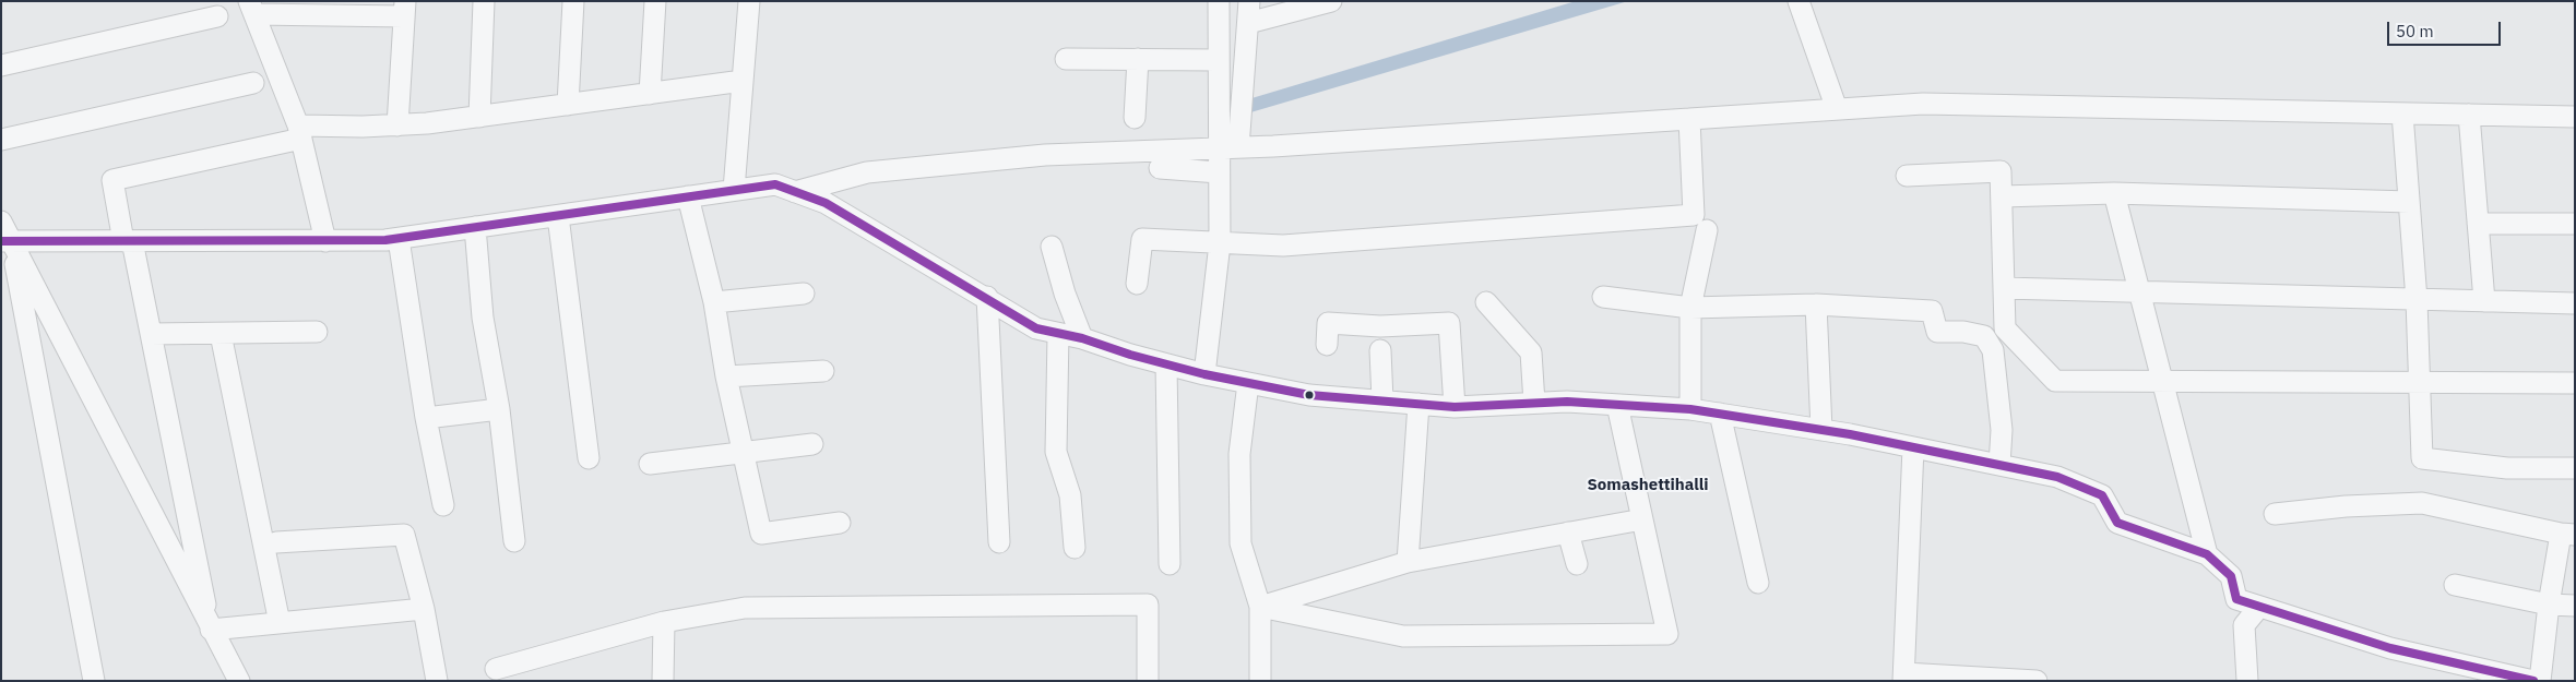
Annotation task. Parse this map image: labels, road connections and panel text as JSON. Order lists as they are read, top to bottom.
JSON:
{
  "districts": ["Somashettihalli"],
  "scale_bar": "50 m"
}
